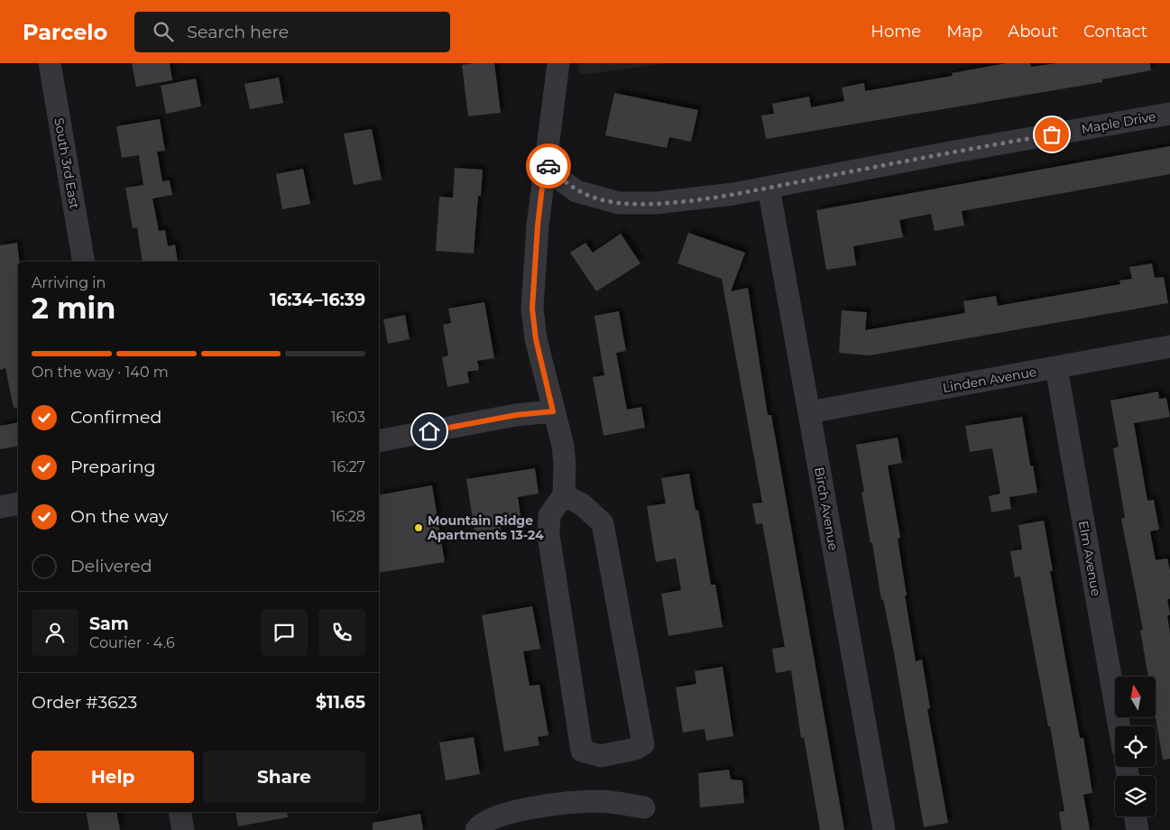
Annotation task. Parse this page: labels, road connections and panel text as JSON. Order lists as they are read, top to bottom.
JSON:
{
  "streets": {
    "street": [
      "Maple Drive",
      "South 3rd East",
      "Linden Avenue",
      "Birch Avenue",
      "Elm Avenue"
    ]
  },
  "crossings": [
    ["Maple Drive", "Birch Avenue"],
    ["Linden Avenue", "Birch Avenue"],
    ["Linden Avenue", "Elm Avenue"]
  ],
  "places": ["Mountain Ridge Apartments 13-24"],
  "north": "top",
  "page": {
    "header": "Parcelo",
    "search": "Search here",
    "nav": [
      "Home",
      "Map",
      "About",
      "Contact"
    ],
    "heading": ["2 min", "Arriving in", "16:34–16:39"],
    "panel": [
      "Sam",
      "Courier · 4.6",
      "Order #3623",
      "$11.65"
    ],
    "bar": "On the way · 140 m",
    "list": [
      ["Confirmed", "16:03"],
      ["Preparing", "16:27"],
      ["On the way", "16:28"],
      "Delivered"
    ],
    "buttons": ["Help", "Share"]
  }
}
